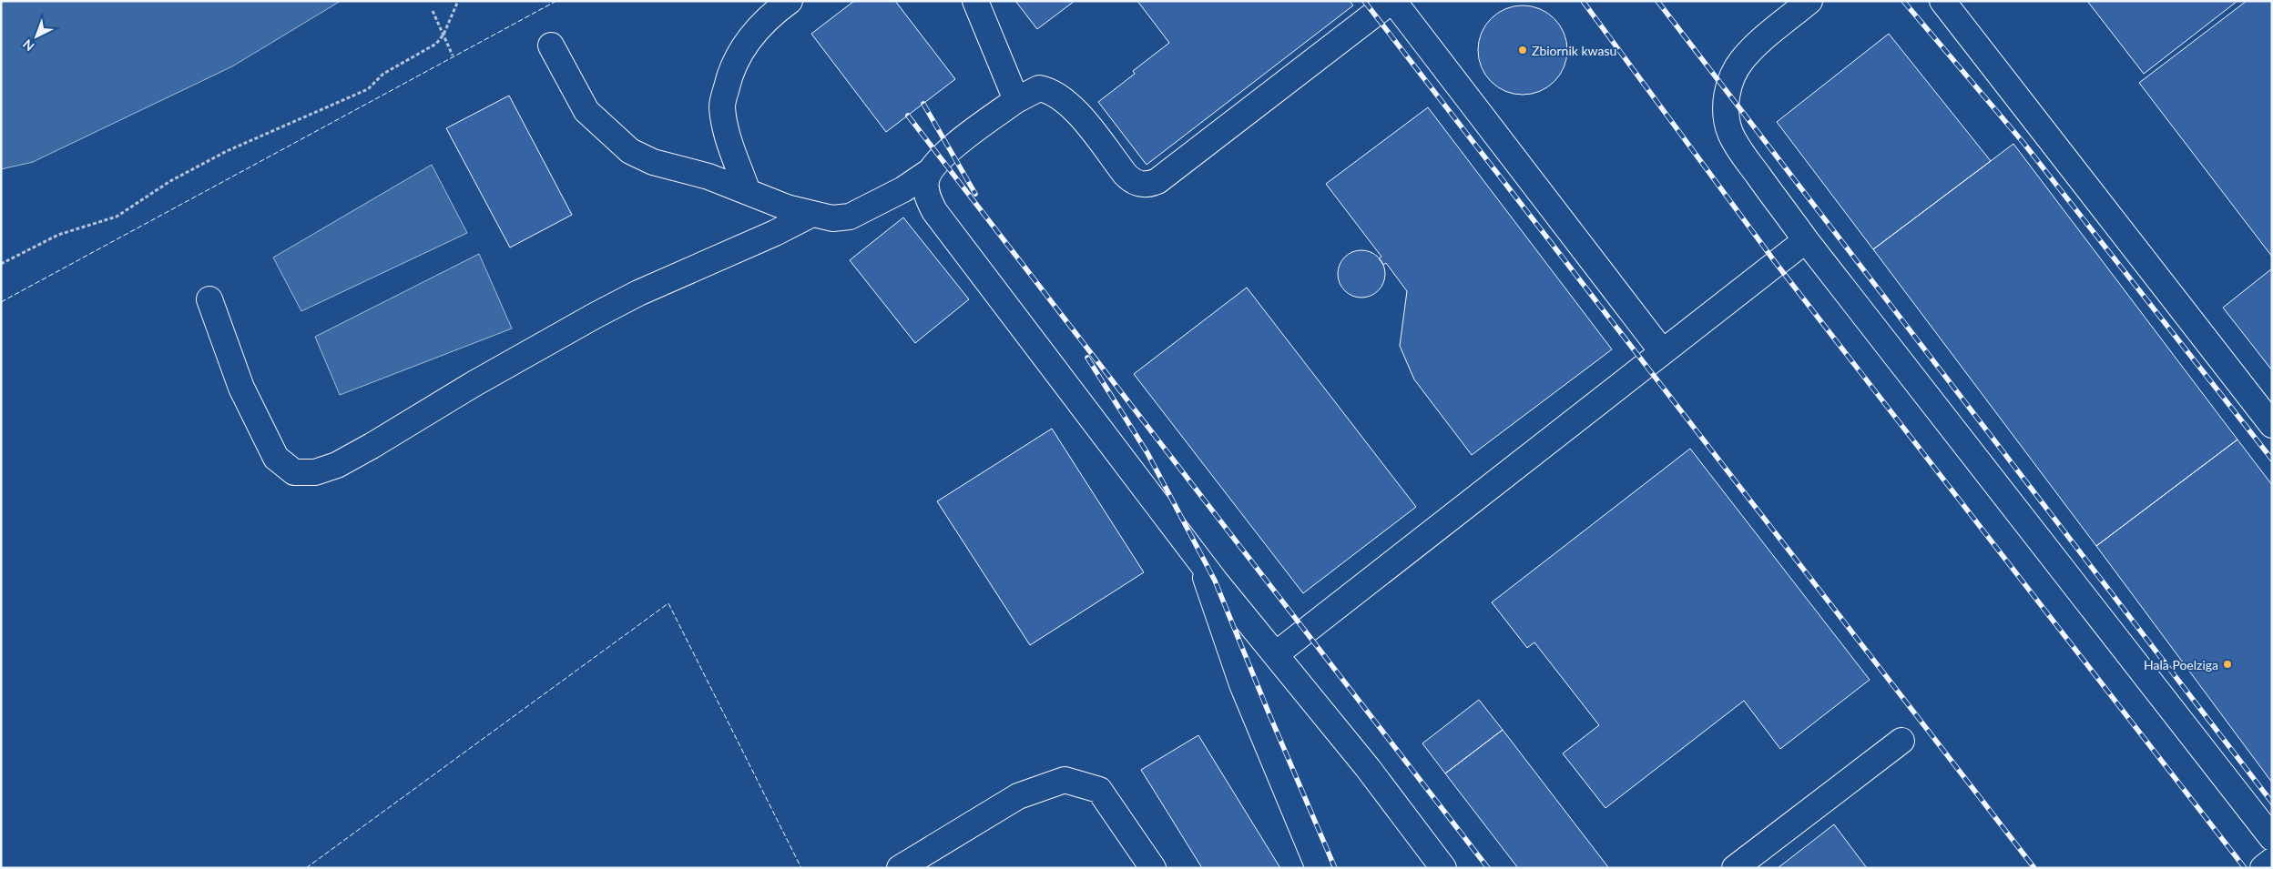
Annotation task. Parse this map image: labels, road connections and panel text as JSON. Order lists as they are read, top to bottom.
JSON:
{
  "places": ["Zbiornik kwasu", "Hala Poelziga"],
  "north": "bottom left"
}
